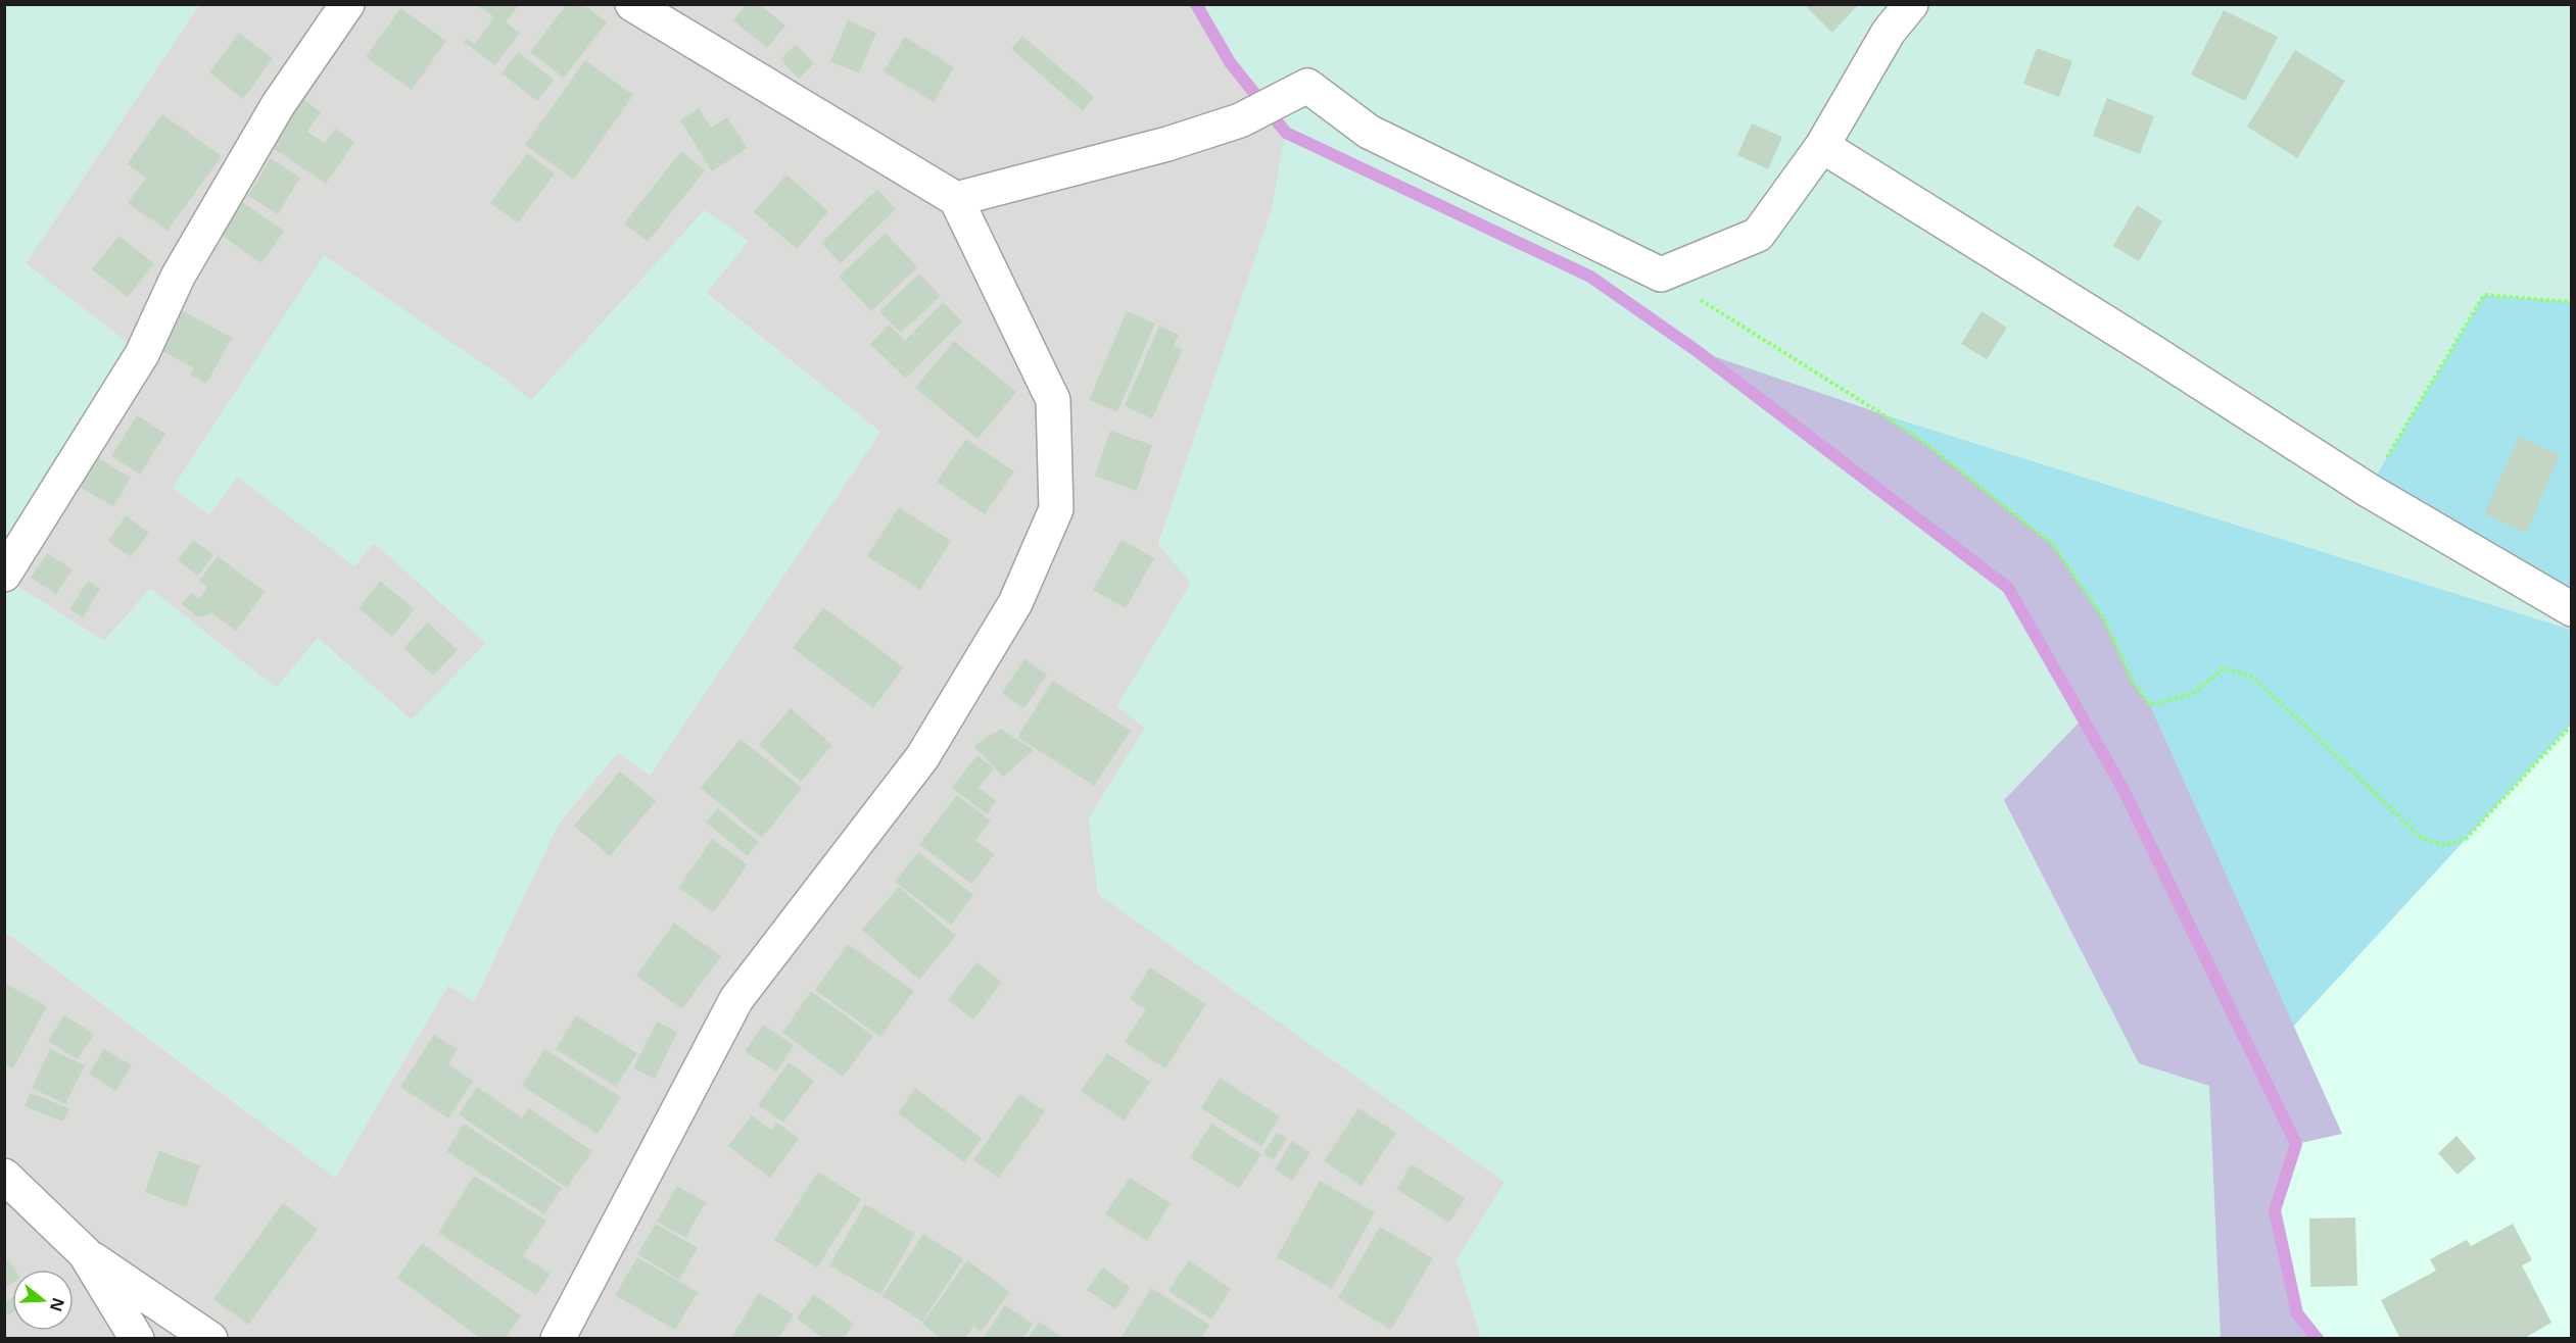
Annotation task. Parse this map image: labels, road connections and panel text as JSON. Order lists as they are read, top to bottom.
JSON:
{
  "north": "right"
}
